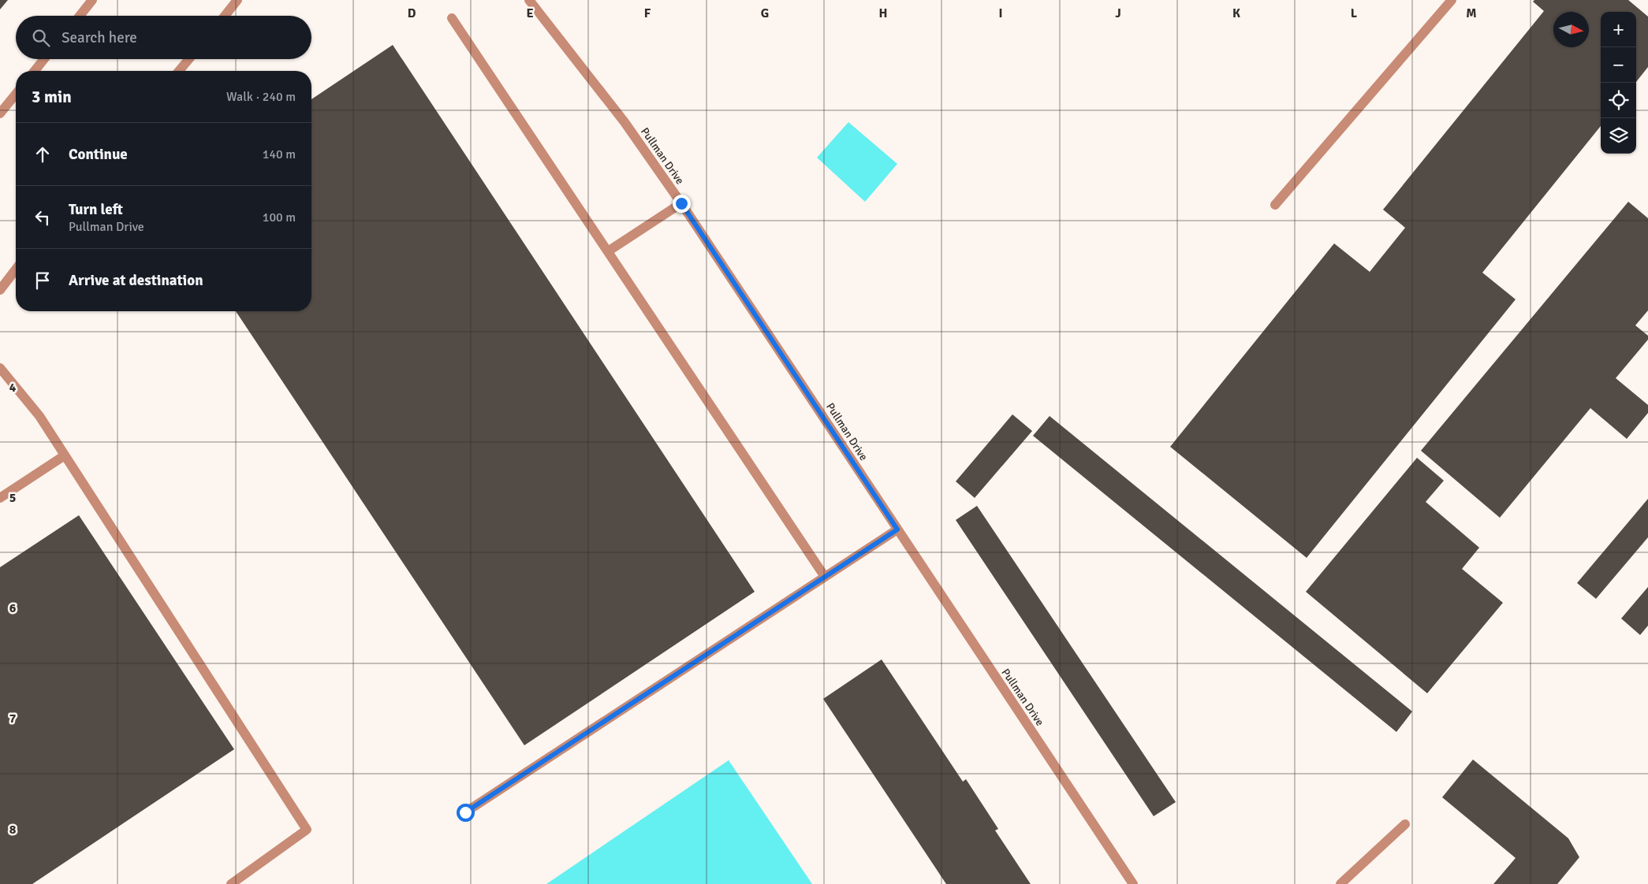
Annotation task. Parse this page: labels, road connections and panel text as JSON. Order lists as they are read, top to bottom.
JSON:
{
  "streets": {
    "street": ["Pullman Drive"]
  },
  "north": "right",
  "page": {
    "map_buttons": ["+", "−"],
    "search": "Search here",
    "heading": ["3 min", "Walk · 240 m"],
    "list": [
      ["Continue", "140 m"],
      ["Turn left", "Pullman Drive", "100 m"],
      "Arrive at destination"
    ]
  },
  "grid": {
    "columns": [
      "D",
      "E",
      "F",
      "G",
      "H",
      "I",
      "J",
      "K",
      "L",
      "M"
    ],
    "rows": [
      "4",
      "5",
      "6",
      "7",
      "8"
    ]
  }
}
